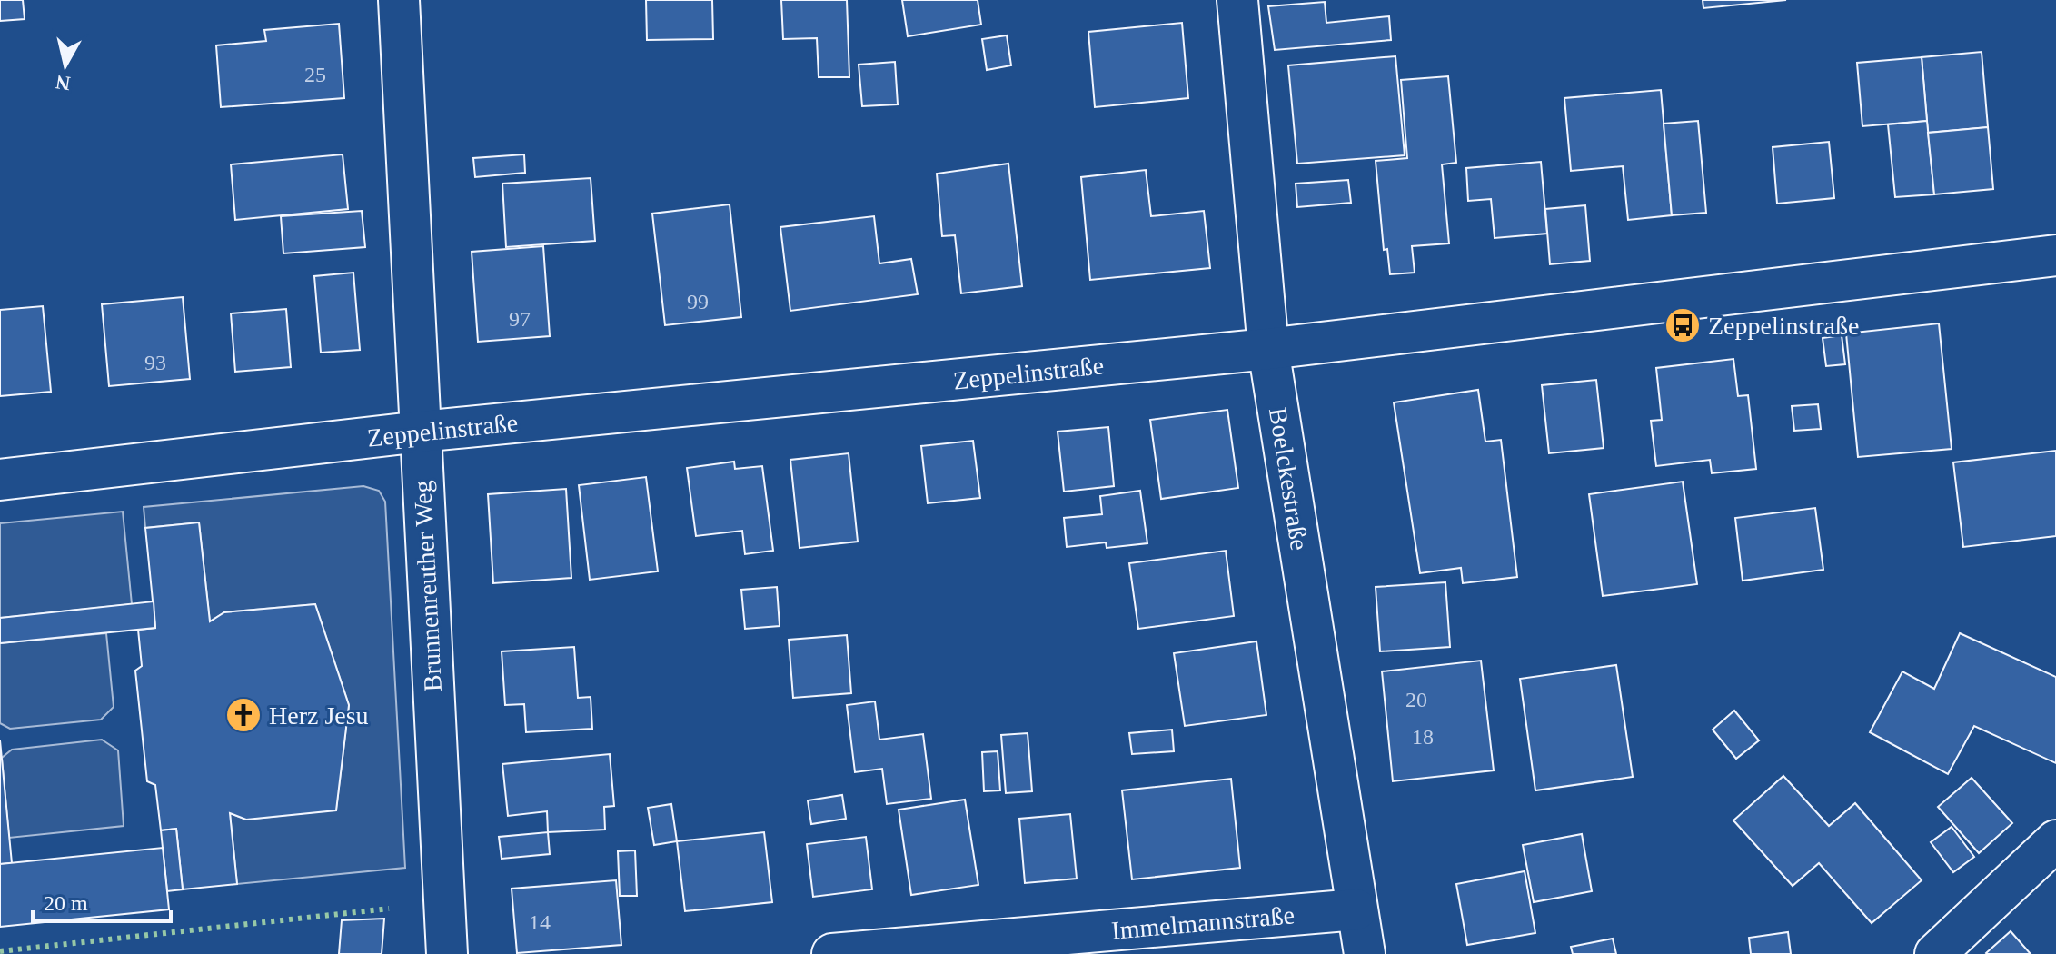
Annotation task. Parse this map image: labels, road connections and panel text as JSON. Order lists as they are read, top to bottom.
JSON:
{
  "streets": {
    "street": [
      "Zeppelinstraße",
      "Boelckestraße",
      "Brunnenreuther Weg",
      "Immelmannstraße"
    ]
  },
  "crossings": [
    ["Zeppelinstraße", "Boelckestraße"],
    ["Zeppelinstraße", "Brunnenreuther Weg"],
    ["Boelckestraße", "Immelmannstraße"]
  ],
  "places": {
    "bus stop": ["Zeppelinstraße"],
    "church": ["Herz Jesu"]
  },
  "house_numbers": [
    "25",
    "99",
    "97",
    "93",
    "20",
    "18",
    "14"
  ],
  "scale_bar": "20 m",
  "north": "bottom"
}
